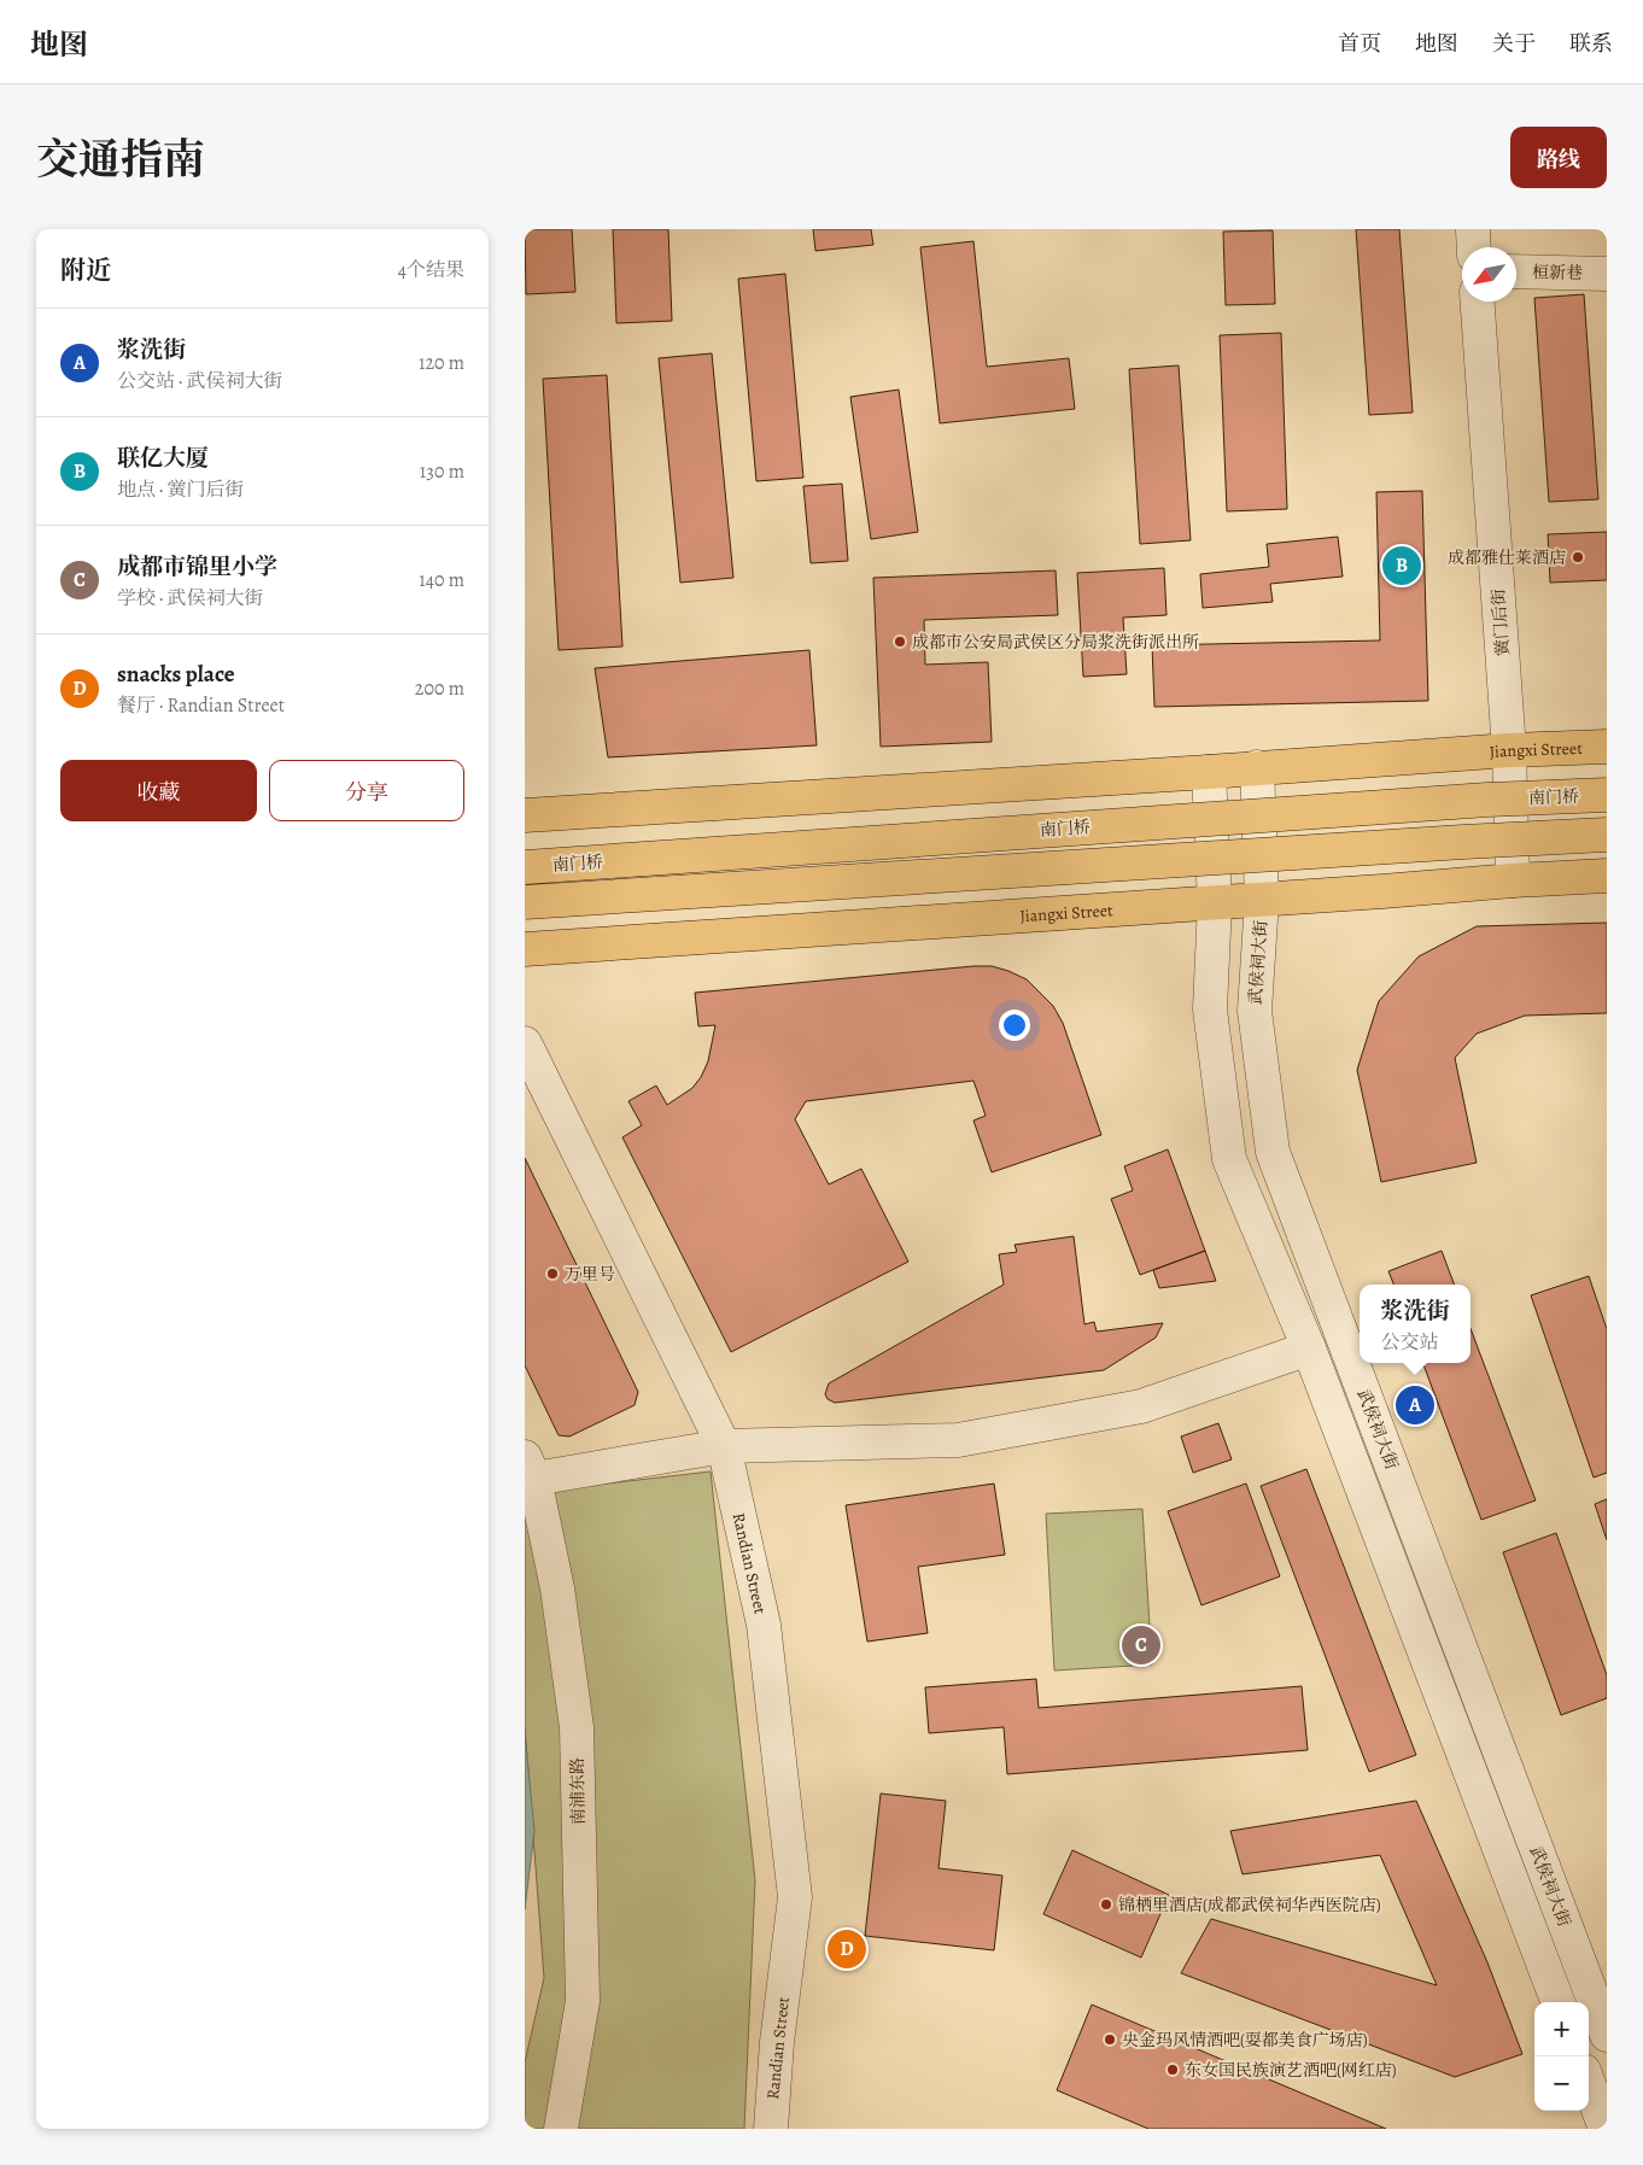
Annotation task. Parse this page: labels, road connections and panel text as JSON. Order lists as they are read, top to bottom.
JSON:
{
  "streets": {
    "main road": ["Jiangxi Street", "南门桥"],
    "street": [
      "桓新巷",
      "黉门后街",
      "武侯祠大街",
      "Randian Street",
      "南浦东路"
    ]
  },
  "crossings": [
    ["黉门后街", "Jiangxi Street"],
    ["Jiangxi Street", "武侯祠大街"]
  ],
  "places": [
    "成都雅仕莱酒店",
    "成都市公安局武侯区分局浆洗街派出所",
    "万里号",
    "锦栖里酒店(成都武侯祠华西医院店)",
    "央金玛风情酒吧(耍都美食广场店)",
    "东女国民族演艺酒吧(网红店)"
  ],
  "north": "bottom left",
  "page": {
    "header": "地图",
    "nav": [
      "首页",
      "地图",
      "关于",
      "联系"
    ],
    "title": "交通指南",
    "buttons": [
      "路线",
      ["收藏", "分享"]
    ],
    "heading": ["附近", "4个结果"],
    "list": [
      {
        "mark": "A",
        "name": "浆洗街",
        "note": "公交站 · 武侯祠大街",
        "value": "120 m"
      },
      {
        "mark": "B",
        "name": "联亿大厦",
        "note": "地点 · 黉门后街",
        "value": "130 m"
      },
      {
        "mark": "C",
        "name": "成都市锦里小学",
        "note": "学校 · 武侯祠大街",
        "value": "140 m"
      },
      {
        "mark": "D",
        "name": "snacks place",
        "note": "餐厅 · Randian Street",
        "value": "200 m"
      }
    ],
    "pins": [
      "B",
      "A",
      "C",
      "D"
    ],
    "popup": ["浆洗街", "公交站"],
    "map_buttons": ["+", "−"]
  }
}
